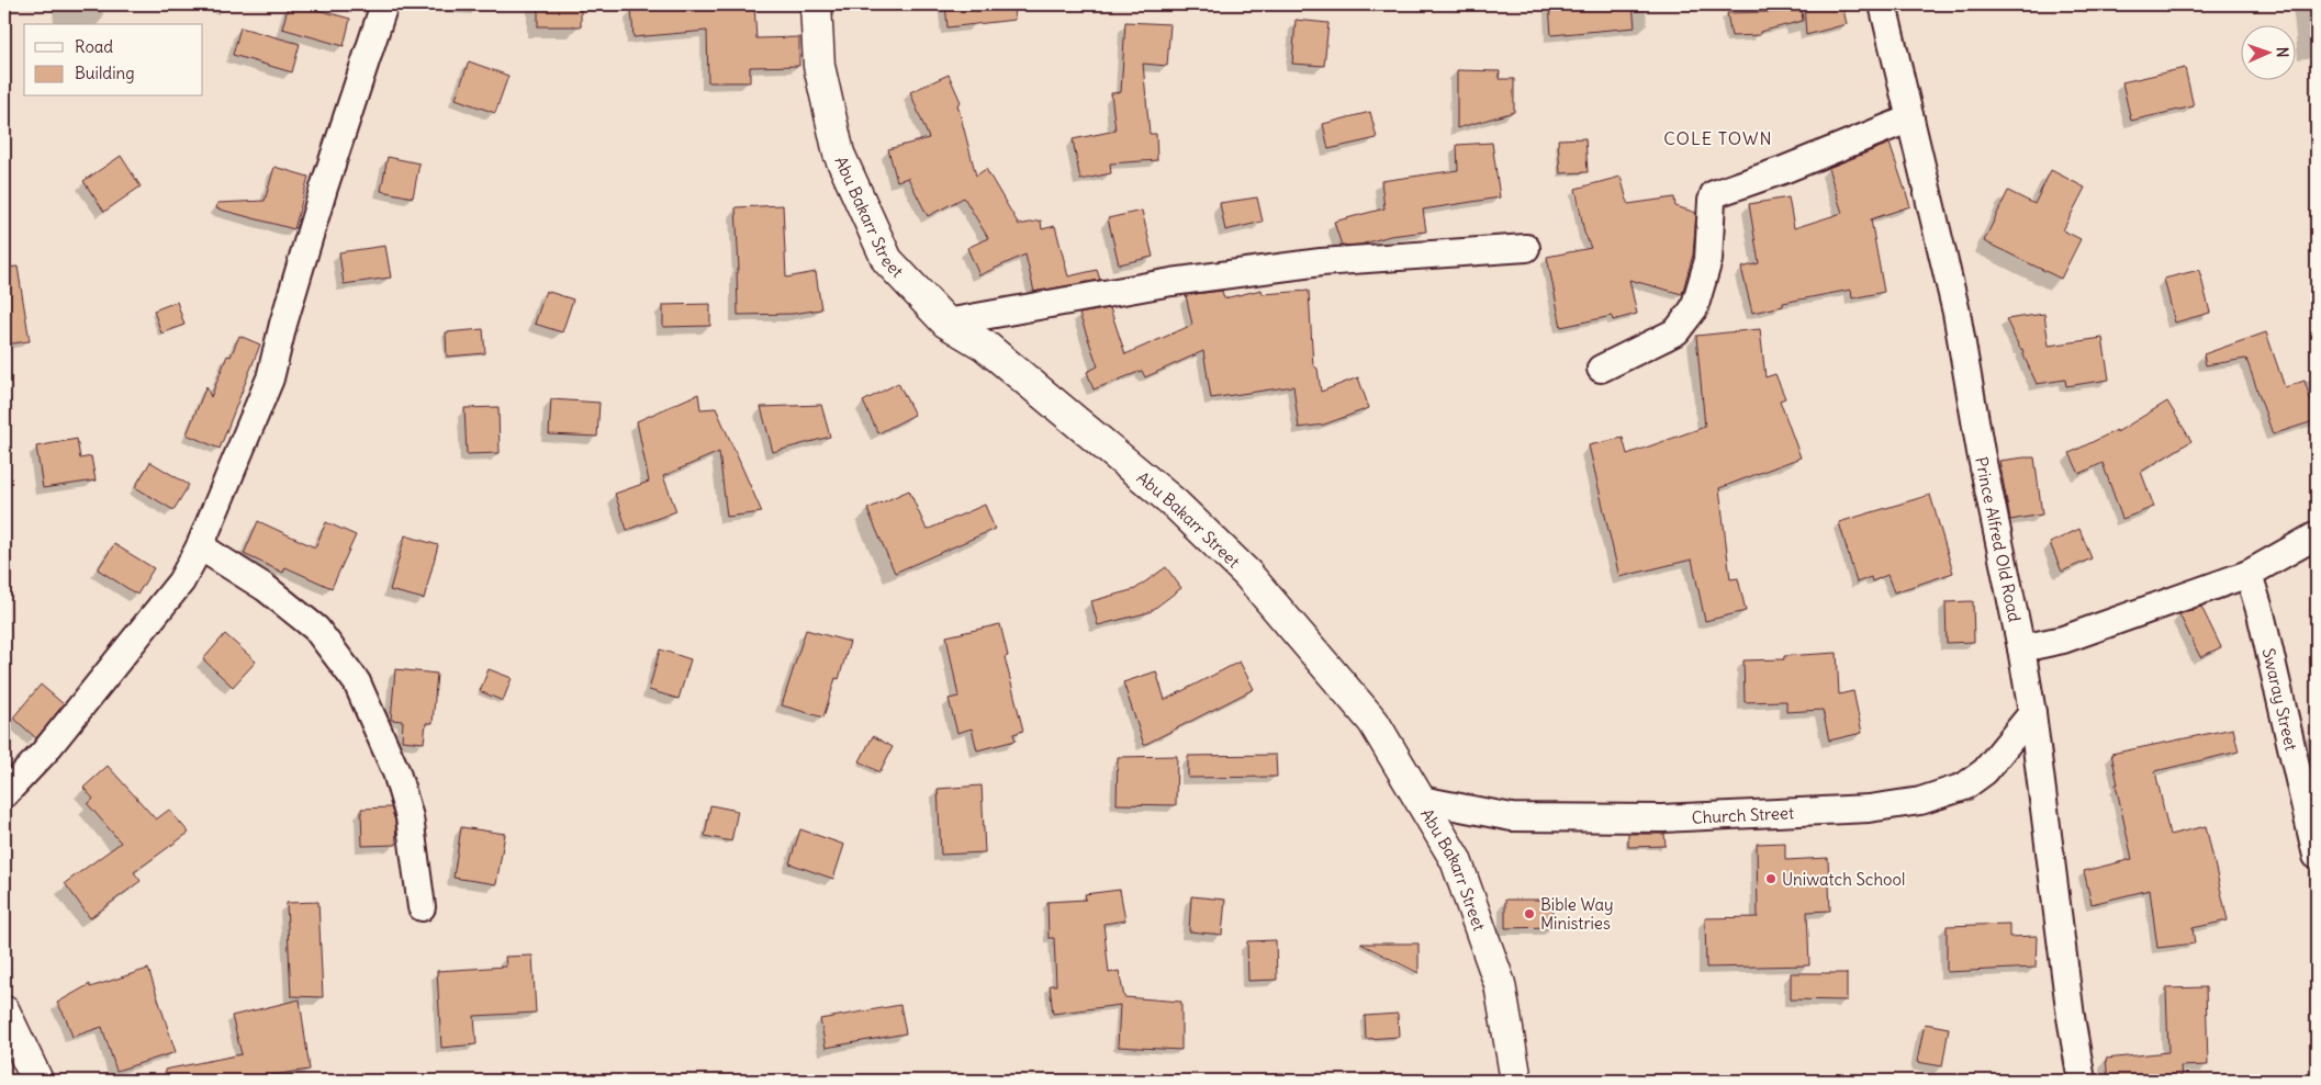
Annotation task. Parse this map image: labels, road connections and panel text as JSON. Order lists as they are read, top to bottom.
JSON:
{
  "streets": {
    "street": [
      "Abu Bakarr Street",
      "Prince Alfred Old Road",
      "Swaray Street",
      "Church Street"
    ]
  },
  "crossings": [
    ["Abu Bakarr Street", "Church Street"],
    ["Prince Alfred Old Road", "Church Street"]
  ],
  "districts": ["COLE TOWN"],
  "places": ["Uniwatch School", "Bible Way Ministries"],
  "legend": ["Road", "Building"],
  "north": "right"
}
